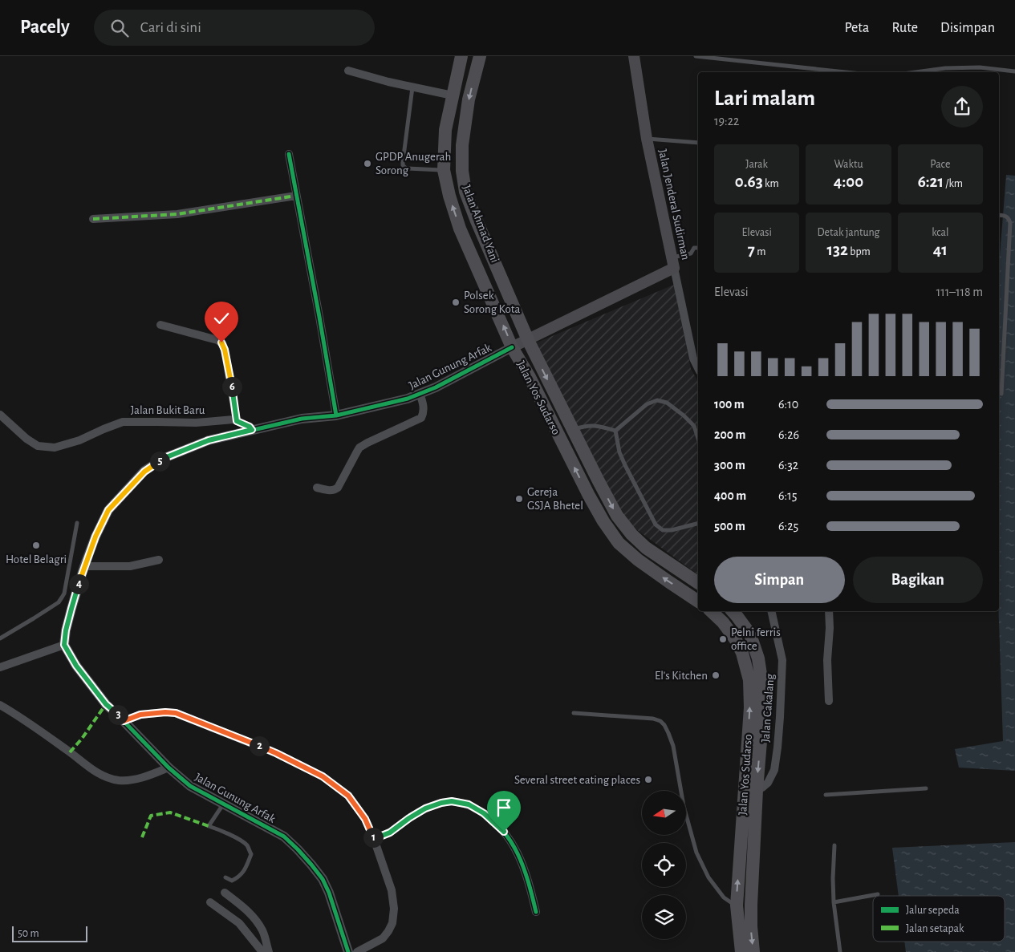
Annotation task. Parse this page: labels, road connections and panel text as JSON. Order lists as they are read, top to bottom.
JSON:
{
  "streets": {
    "highway": ["Jalan Ahmad Yani", "Jalan Yos Sudarso"],
    "main road": ["Jalan Jenderal Sudirman", "Jalan Gunung Arfak"],
    "street": ["Jalan Bukit Baru", "Jalan Cakalang"]
  },
  "crossings": [
    ["Jalan Jenderal Sudirman", "Jalan Ahmad Yani"],
    ["Jalan Jenderal Sudirman", "Jalan Gunung Arfak"],
    ["Jalan Jenderal Sudirman", "Jalan Yos Sudarso"],
    ["Jalan Ahmad Yani", "Jalan Gunung Arfak"],
    ["Jalan Ahmad Yani", "Jalan Yos Sudarso"],
    ["Jalan Gunung Arfak", "Jalan Yos Sudarso"],
    ["Jalan Gunung Arfak", "Jalan Bukit Baru"],
    ["Jalan Yos Sudarso", "Jalan Cakalang"]
  ],
  "one_way": ["Jalan Ahmad Yani"],
  "places": [
    "GPDP Anugerah Sorong",
    "Polsek Sorong Kota",
    "Gereja GSJA Bhetel",
    "Hotel Belagri",
    "Pelni ferris office",
    "El's Kitchen",
    "Several street eating places"
  ],
  "legend": ["Jalur sepeda", "Jalan setapak"],
  "scale_bar": "50 m",
  "north": "left",
  "page": {
    "header": "Pacely",
    "search": "Cari di sini",
    "nav": ["Peta", "Rute", "Disimpan"],
    "heading": ["Lari malam", "19:22"],
    "stats": [
      ["Jarak", "0.63 km"],
      ["Waktu", "4:00"],
      ["Pace", "6:21 /km"],
      ["Elevasi", "7 m"],
      ["Detak jantung", "132 bpm"],
      ["kcal", "41"]
    ],
    "chart": ["Elevasi", "111–118 m"],
    "pins": [
      "6",
      "5",
      "4",
      "3",
      "2",
      "1"
    ],
    "list": [
      {
        "name": "100 m",
        "note": "6:10"
      },
      {
        "name": "200 m",
        "note": "6:26"
      },
      {
        "name": "300 m",
        "note": "6:32"
      },
      {
        "name": "400 m",
        "note": "6:15"
      },
      {
        "name": "500 m",
        "note": "6:25"
      }
    ],
    "buttons": ["Simpan", "Bagikan"],
    "scale": "50 m"
  }
}
